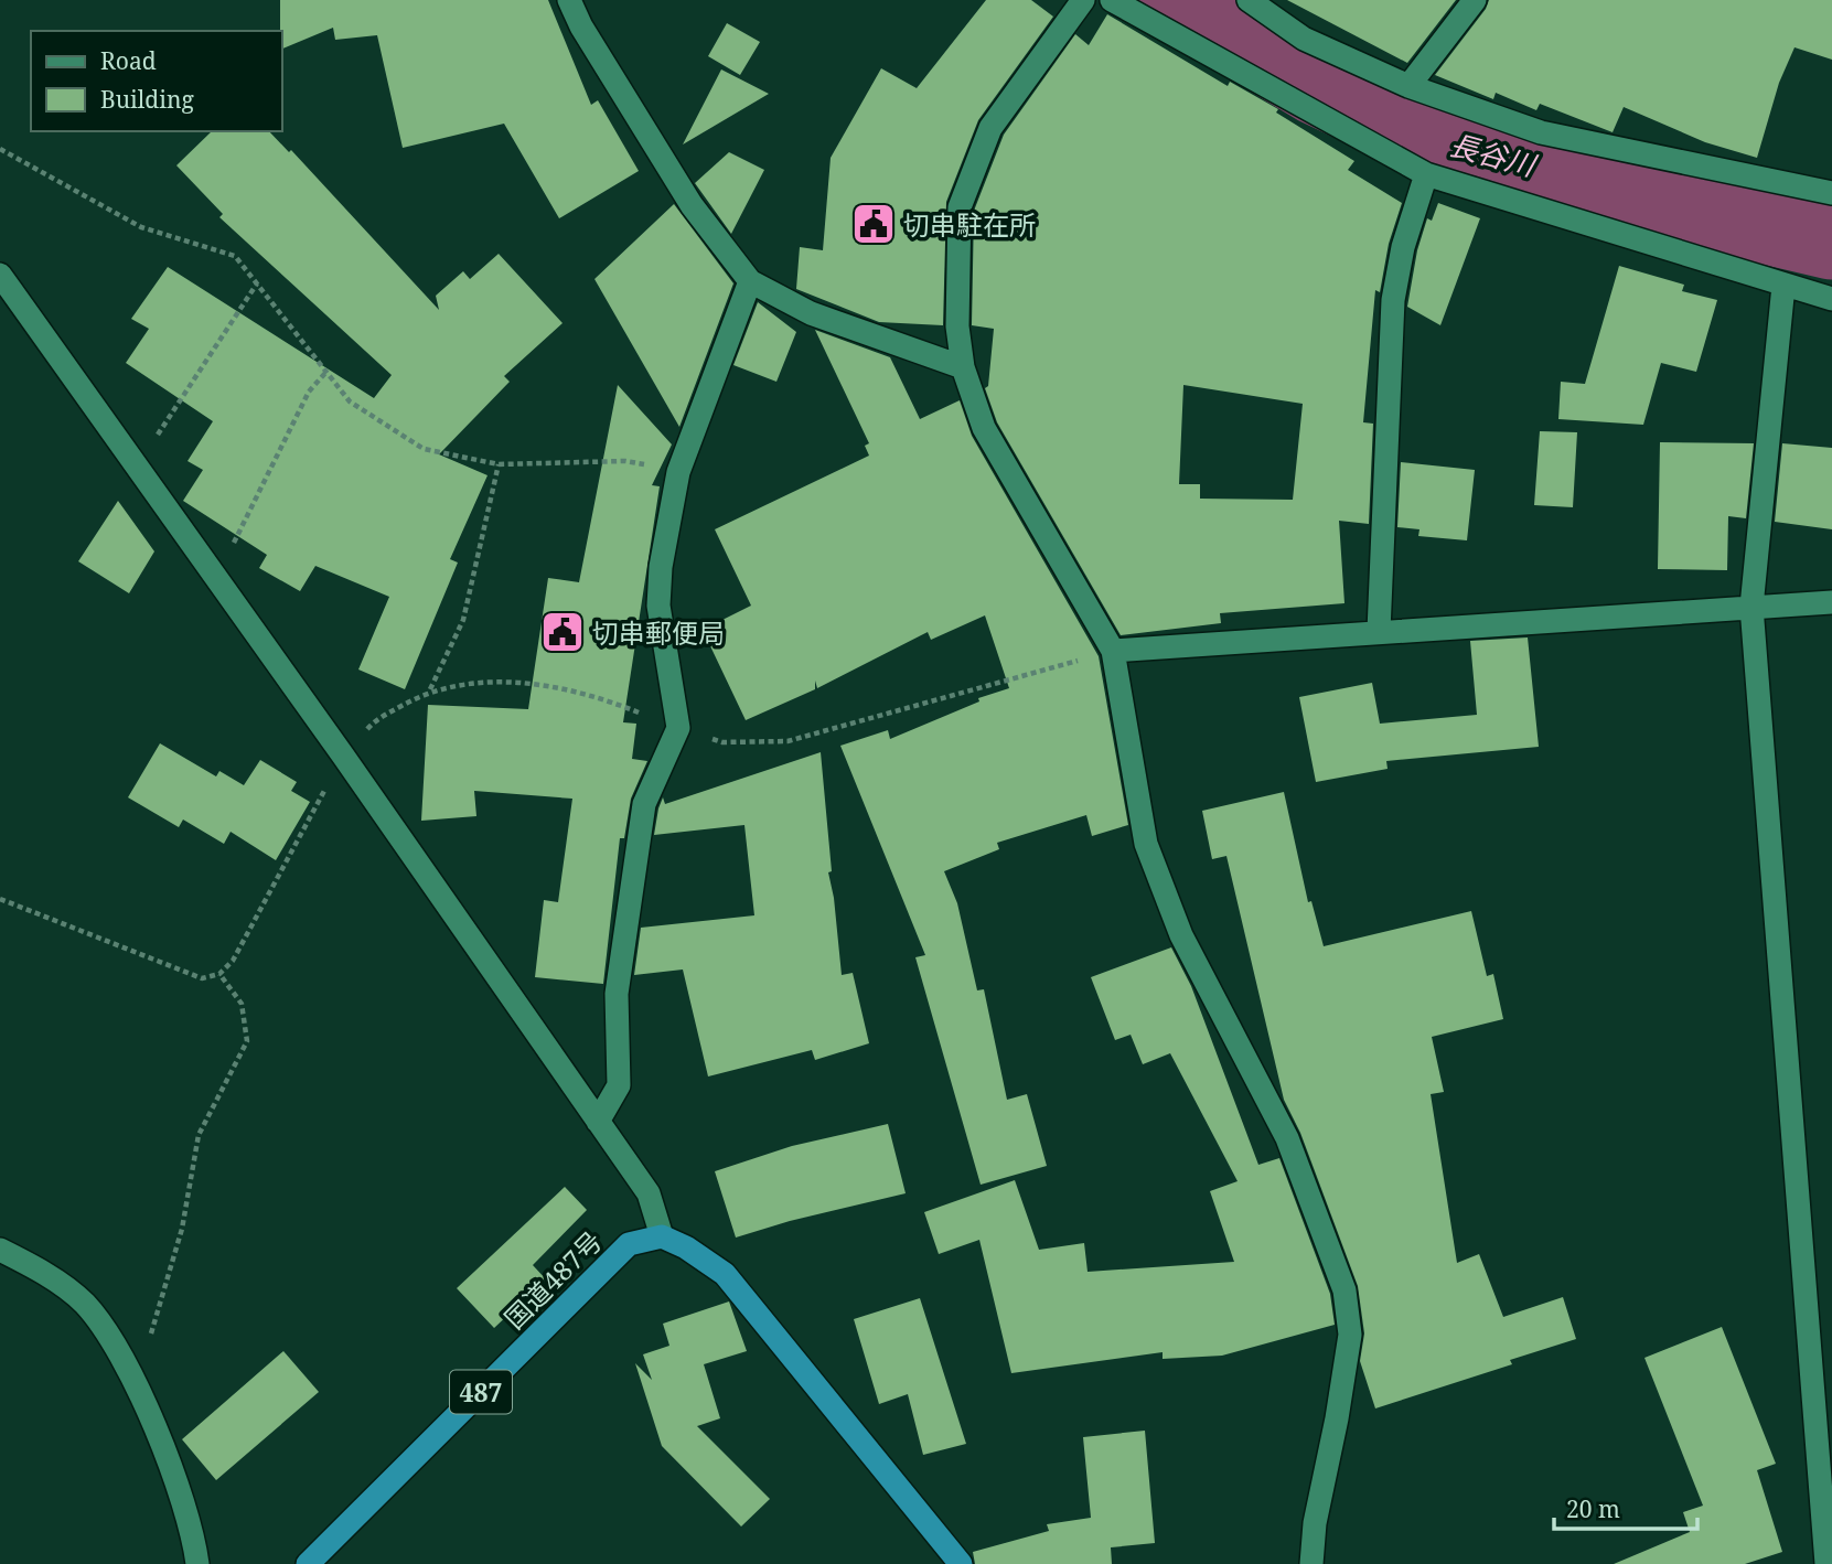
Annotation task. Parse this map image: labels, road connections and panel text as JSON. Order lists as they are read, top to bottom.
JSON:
{
  "streets": {
    "highway": ["国道487号", "487"]
  },
  "water": ["長谷川"],
  "places": {
    "public building": ["切串駐在所", "切串郵便局"]
  },
  "legend": ["Road", "Building"],
  "scale_bar": "20 m"
}
